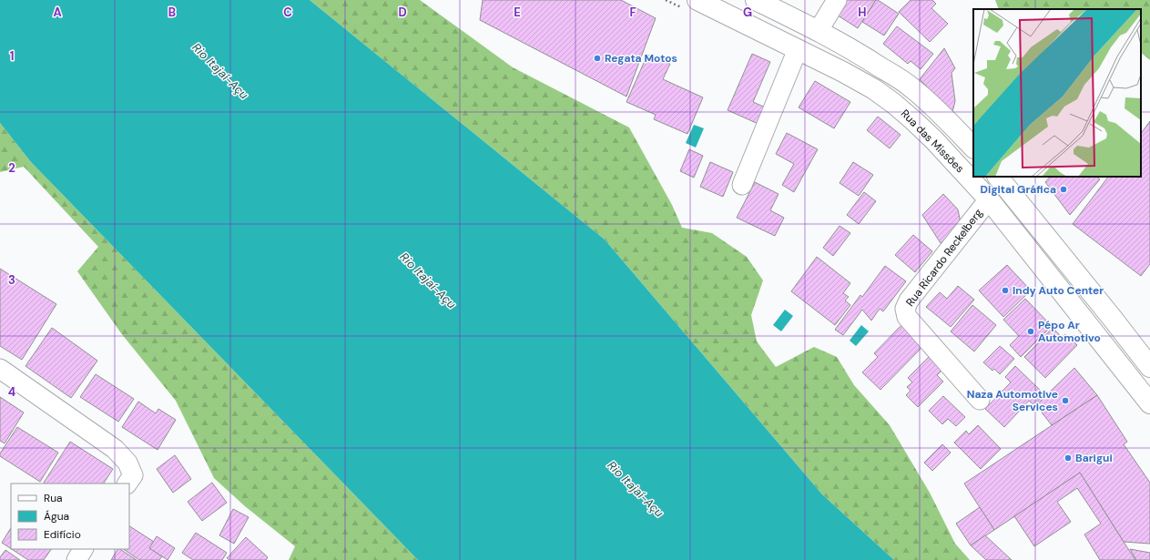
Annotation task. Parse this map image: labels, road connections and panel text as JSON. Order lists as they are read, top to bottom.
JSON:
{
  "streets": {
    "main road": ["Rua das Missões"],
    "street": ["Rua Ricardo Reckelberg"]
  },
  "crossings": [
    ["Rua das Missões", "Rua Ricardo Reckelberg"]
  ],
  "water": ["Rio Itajaí-Açu"],
  "places": [
    "Regata Motos",
    "Digital Gráfica",
    "Indy Auto Center",
    "Pépo Ar Automotivo",
    "Naza Automotive Services",
    "Barigui"
  ],
  "legend": ["Rua", "Água", "Edifício"],
  "grid": {
    "columns": [
      "A",
      "B",
      "C",
      "D",
      "E",
      "F",
      "G",
      "H"
    ],
    "rows": [
      "1",
      "2",
      "3",
      "4"
    ]
  }
}
